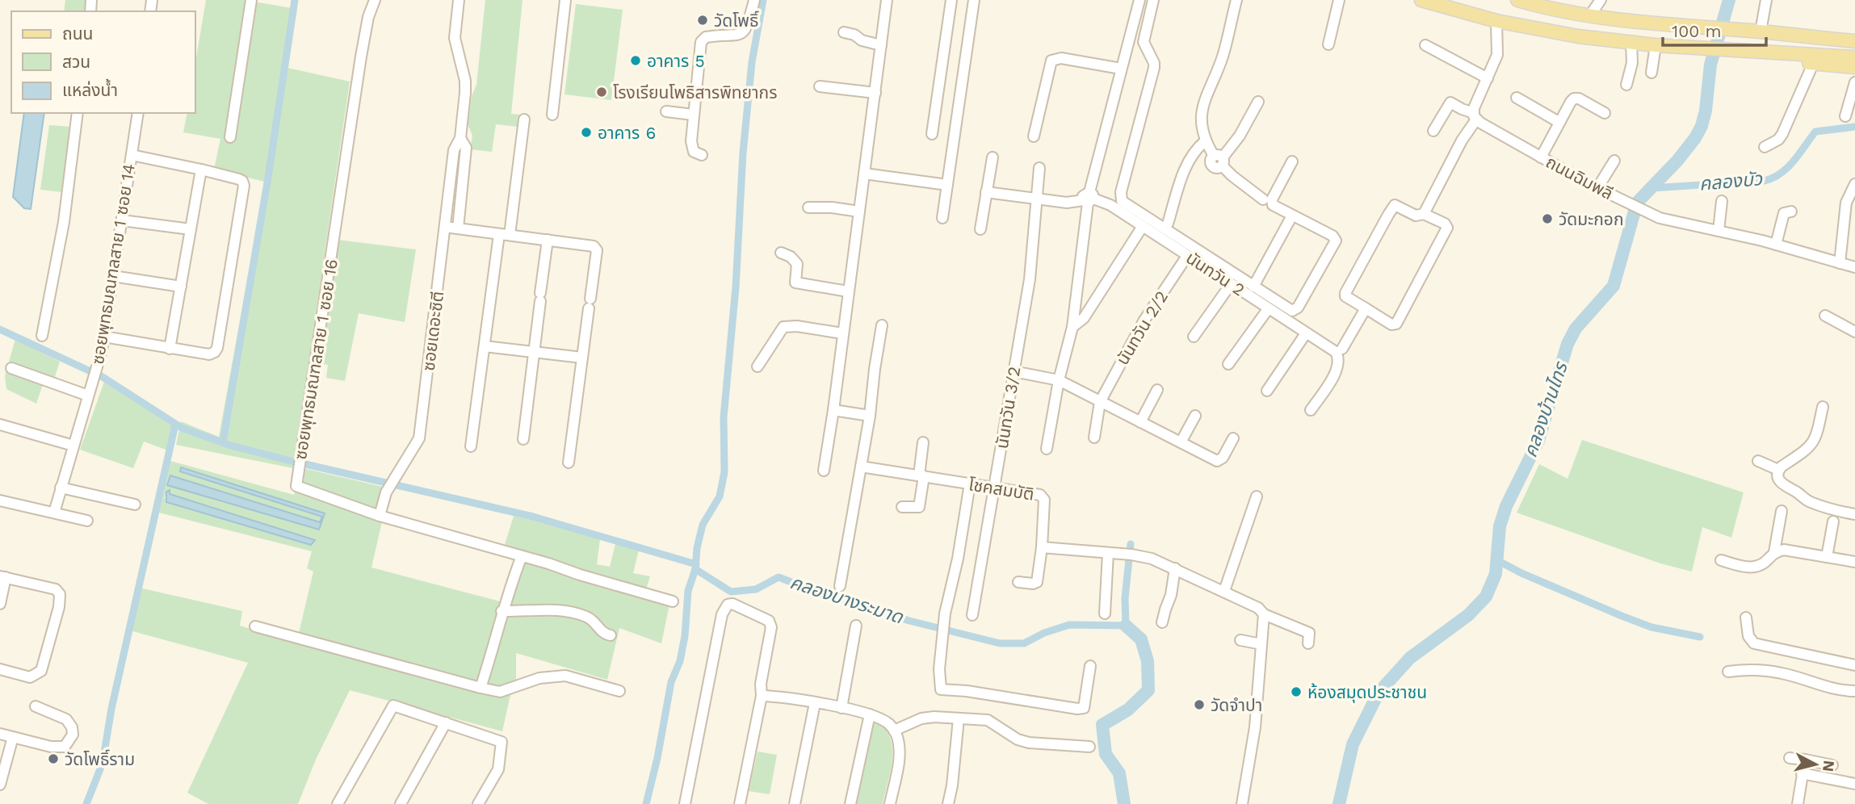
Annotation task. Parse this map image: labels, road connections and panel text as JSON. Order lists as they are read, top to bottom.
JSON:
{
  "streets": {
    "street": [
      "ถนนฉิมพลี",
      "ซอยพุทธมณฑลสาย 1 ซอย 14",
      "นันทวัน 2",
      "นันทวัน 2/2",
      "ซอยเดอะซิตี",
      "ซอยพุทธมณฑลสาย 1 ซอย 16",
      "นันทวัน 3/2",
      "โชคสมบัติ"
    ]
  },
  "crossings": [
    ["นันทวัน 2", "นันทวัน 2/2"],
    ["ซอยเดอะซิตี", "ซอยพุทธมณฑลสาย 1 ซอย 16"],
    ["นันทวัน 3/2", "โชคสมบัติ"]
  ],
  "water": ["คลองบัว", "คลองบ้านไทร", "คลองบางระมาด"],
  "places": [
    "วัดโพธิ์",
    "อาคาร 5",
    "โรงเรียนโพธิสารพิทยากร",
    "อาคาร 6",
    "วัดมะกอก",
    "ห้องสมุดประชาชน",
    "วัดจำปา",
    "วัดโพธิ์ราม"
  ],
  "legend": ["ถนน", "สวน", "แหล่งน้ำ"],
  "scale_bar": "100 m",
  "north": "right"
}
